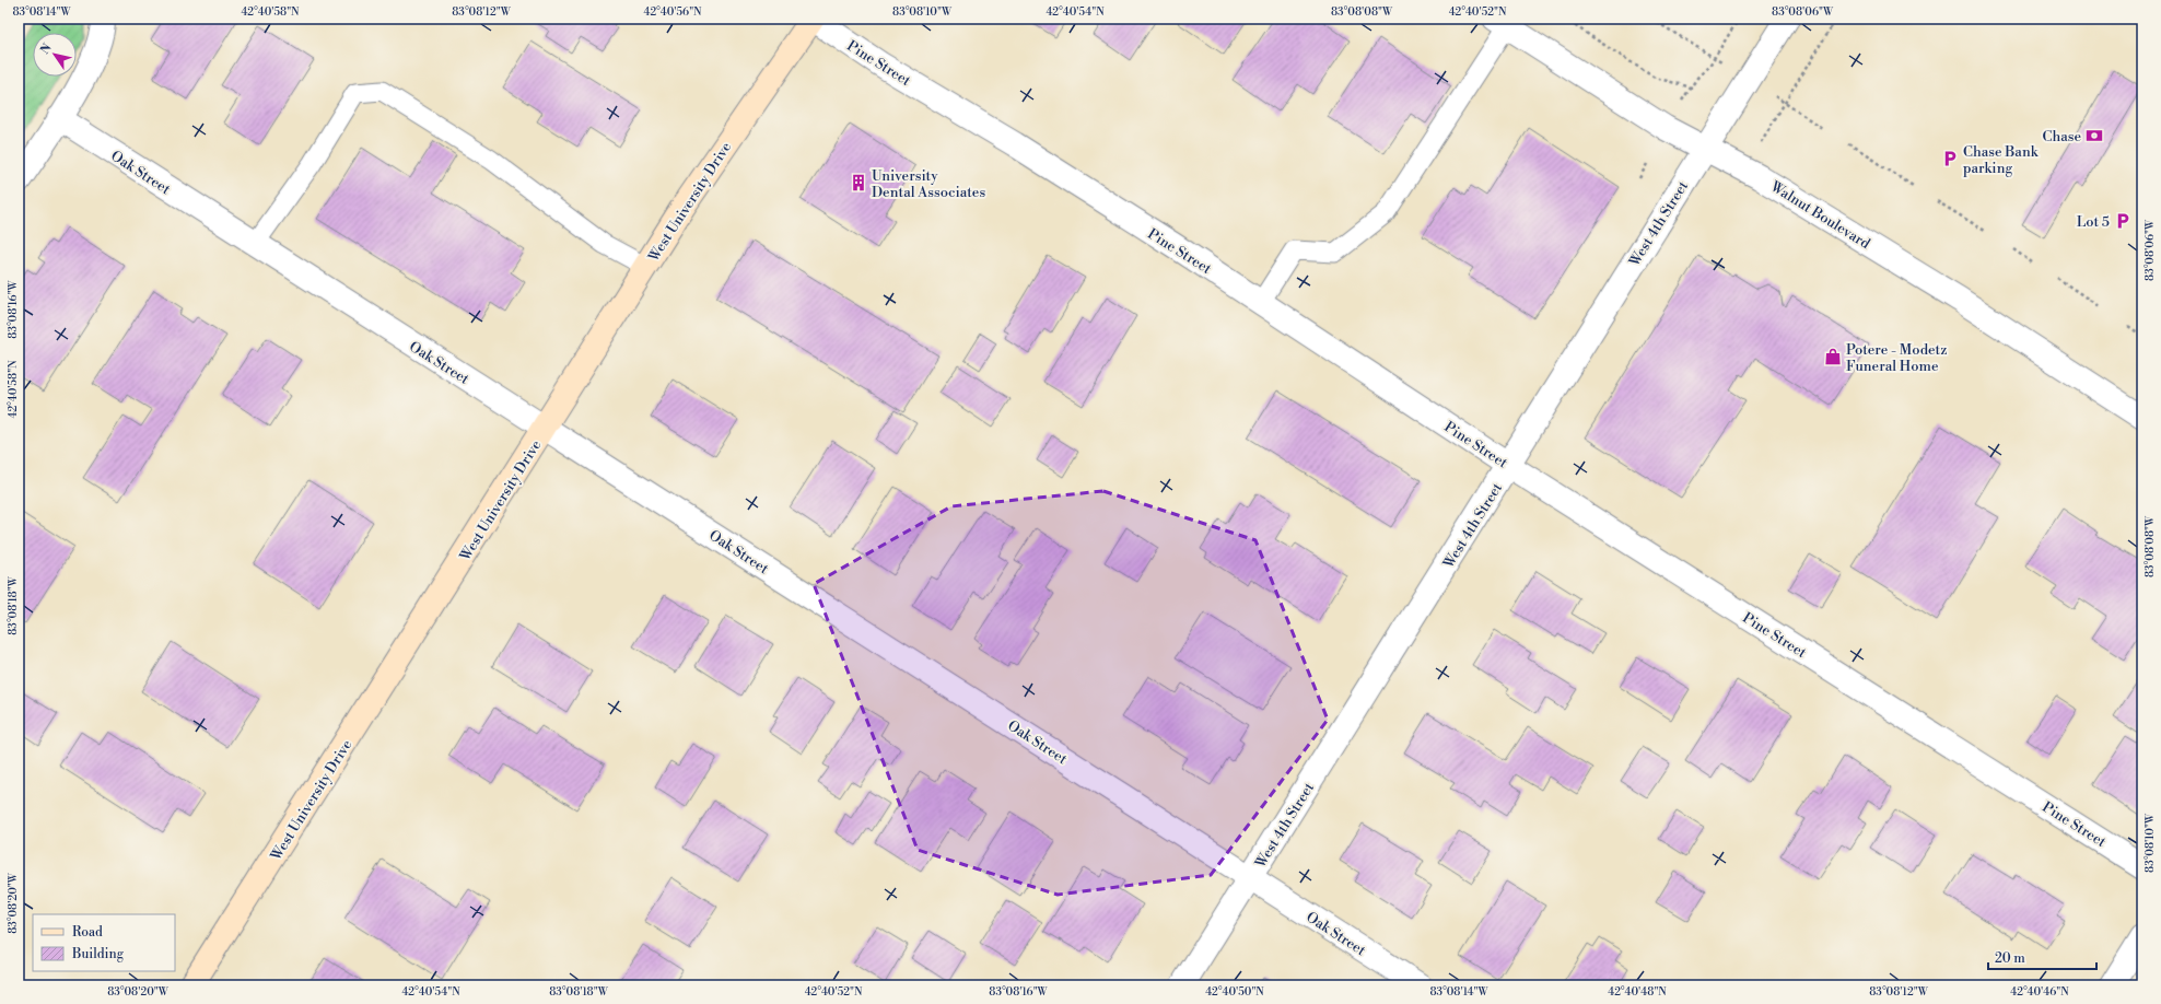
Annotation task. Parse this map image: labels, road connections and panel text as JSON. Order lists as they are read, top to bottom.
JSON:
{
  "streets": {
    "main road": ["West University Drive"],
    "street": [
      "Pine Street",
      "Oak Street",
      "Walnut Boulevard",
      "West 4th Street"
    ]
  },
  "crossings": [
    ["Pine Street", "West University Drive"],
    ["Pine Street", "West 4th Street"],
    ["Oak Street", "West University Drive"],
    ["Oak Street", "West 4th Street"],
    ["Walnut Boulevard", "West 4th Street"]
  ],
  "places": {
    "bank": ["Chase"],
    "parking": ["Chase Bank parking", "Lot 5"],
    "building": ["University Dental Associates"],
    "shop": ["Potere - Modetz Funeral Home"]
  },
  "legend": ["Road", "Building"],
  "scale_bar": "20 m",
  "north": "top left",
  "coordinates": [
    "83°08'14\"W",
    "42°40'58\"N",
    "83°08'12\"W",
    "42°40'56\"N",
    "83°08'10\"W",
    "42°40'54\"N",
    "83°08'08\"W",
    "42°40'52\"N",
    "83°08'06\"W",
    "83°08'16\"W",
    "83°08'18\"W",
    "83°08'20\"W",
    "42°40'50\"N",
    "42°40'48\"N",
    "42°40'46\"N"
  ]
}
